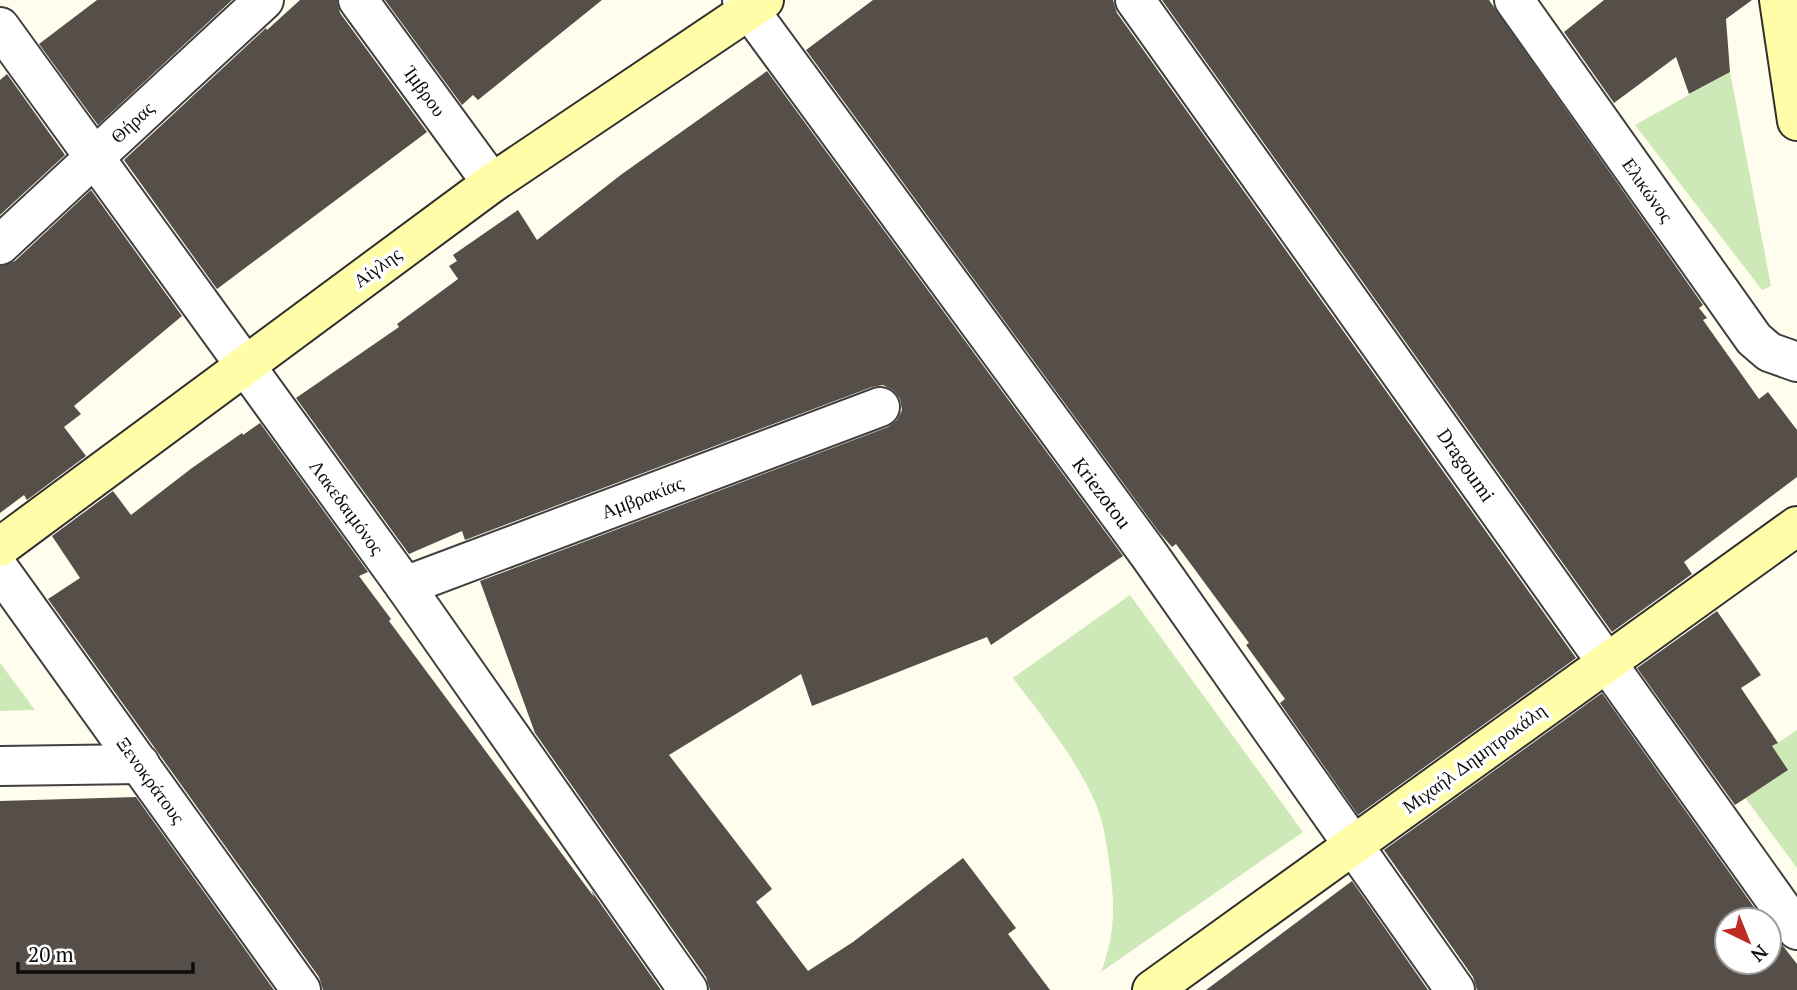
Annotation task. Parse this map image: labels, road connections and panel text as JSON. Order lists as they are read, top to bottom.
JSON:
{
  "streets": {
    "street": [
      "Ίμβρου",
      "Θήρας",
      "Ελικώνος",
      "Αίγλης",
      "Dragoumi",
      "Kriezotou",
      "Αμβρακίας",
      "Λακεδαιμόνος",
      "Μιχαήλ Δημητροκάλη",
      "Ξενοκράτους"
    ]
  },
  "crossings": [
    ["Ίμβρου", "Αίγλης"],
    ["Θήρας", "Λακεδαιμόνος"],
    ["Αίγλης", "Kriezotou"],
    ["Αίγλης", "Λακεδαιμόνος"],
    ["Dragoumi", "Μιχαήλ Δημητροκάλη"],
    ["Kriezotou", "Μιχαήλ Δημητροκάλη"],
    ["Αμβρακίας", "Λακεδαιμόνος"]
  ],
  "scale_bar": "20 m",
  "north": "bottom right"
}
